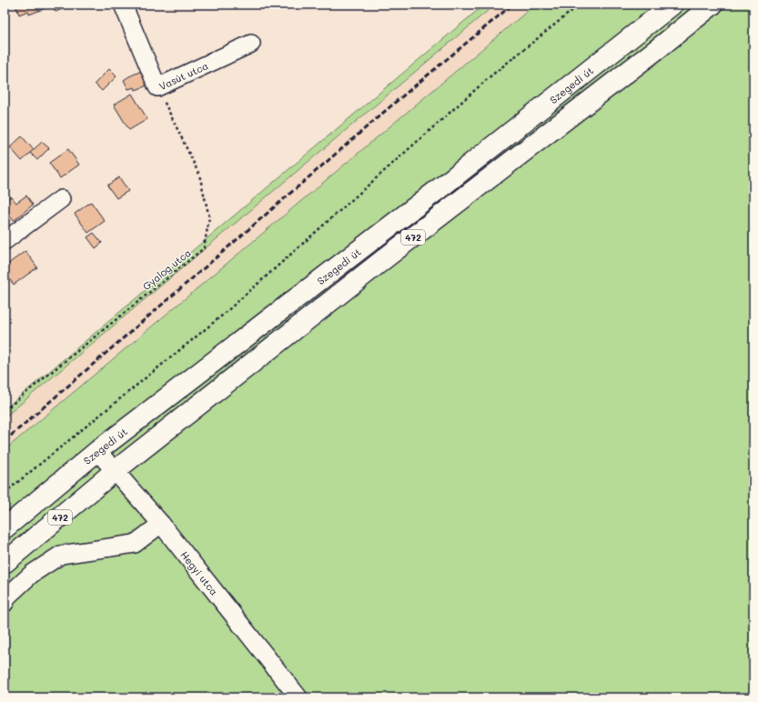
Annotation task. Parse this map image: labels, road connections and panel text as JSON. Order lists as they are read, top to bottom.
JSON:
{
  "streets": {
    "main road": ["Szegedi út", "472"],
    "street": ["Vasút utca", "Hegyi utca"],
    "path": ["Gyalog utca"]
  },
  "crossings": [
    ["Vasút utca", "Gyalog utca"],
    ["Szegedi út", "Hegyi utca"],
    ["472", "Hegyi utca"]
  ]
}
